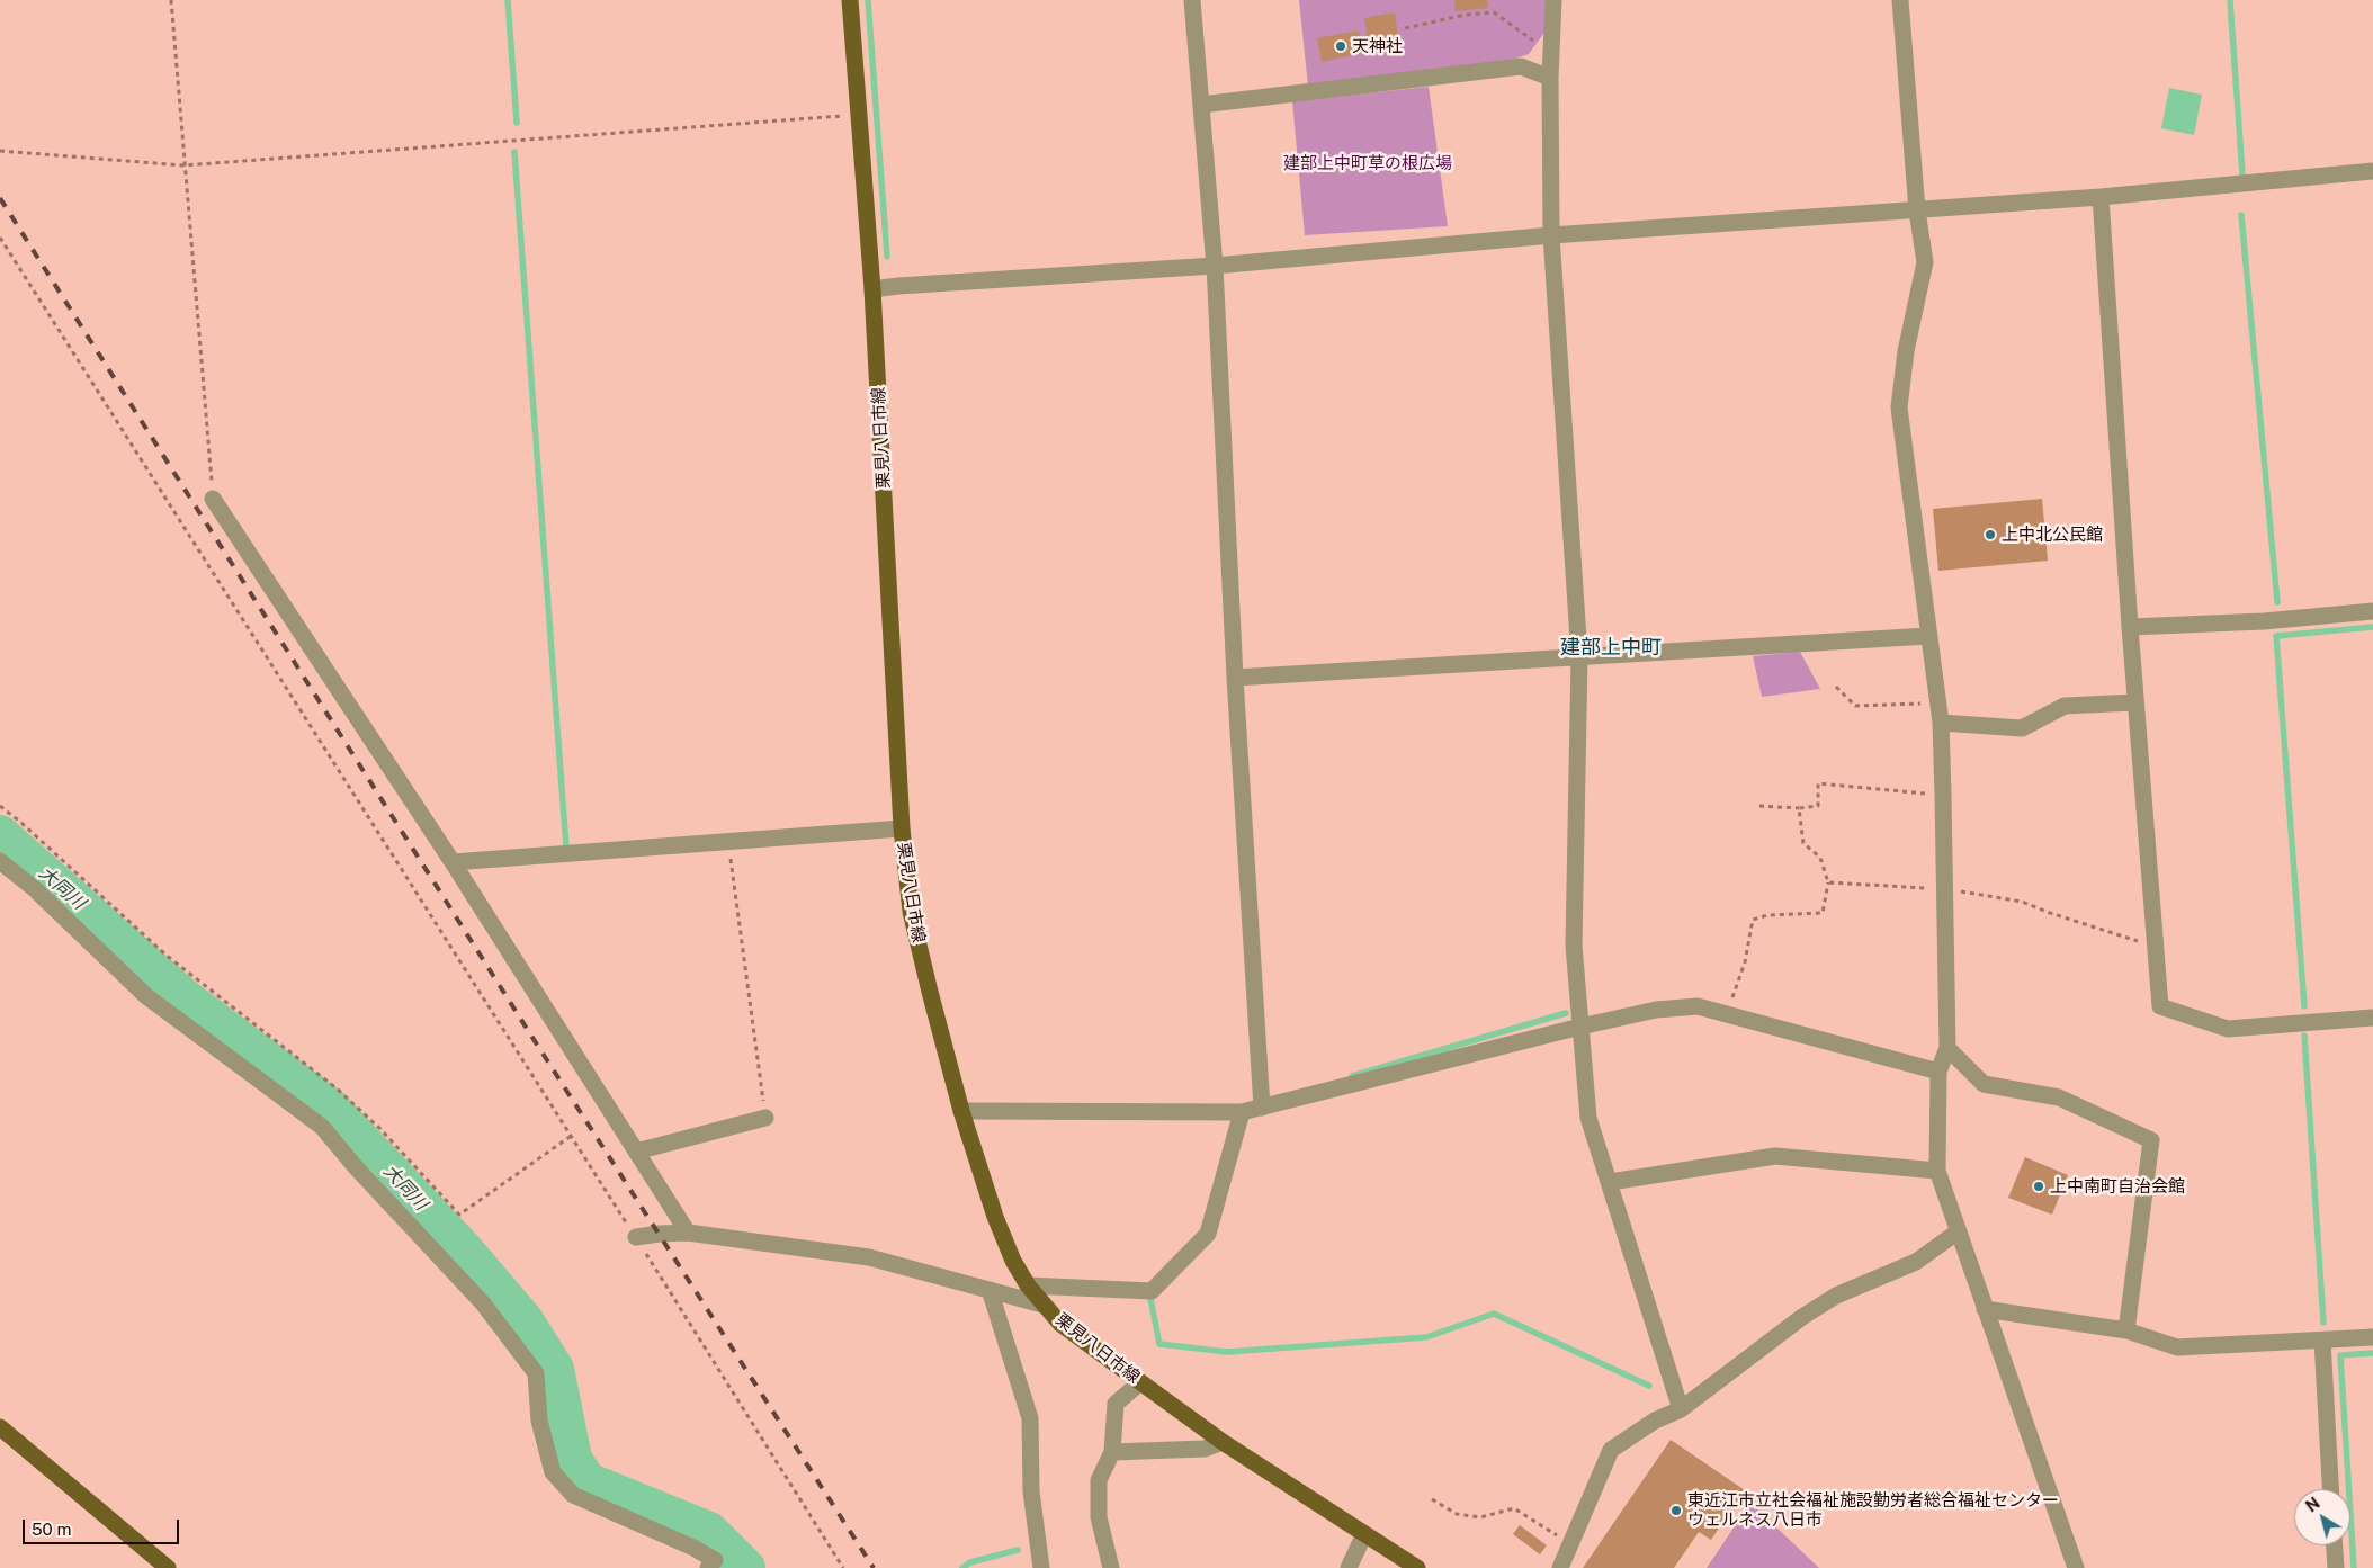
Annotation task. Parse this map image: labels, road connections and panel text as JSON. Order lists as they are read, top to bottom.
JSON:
{
  "streets": {
    "main road": ["栗見八日市線"]
  },
  "districts": ["建部上中町"],
  "water": ["大同川"],
  "parks": ["建部上中町草の根広場"],
  "places": [
    "天神社",
    "上中北公民館",
    "上中南町自治会館",
    "東近江市立社会福祉施設勤労者総合福祉センター ウェルネス八日市"
  ],
  "scale_bar": "50 m",
  "north": "top left"
}
